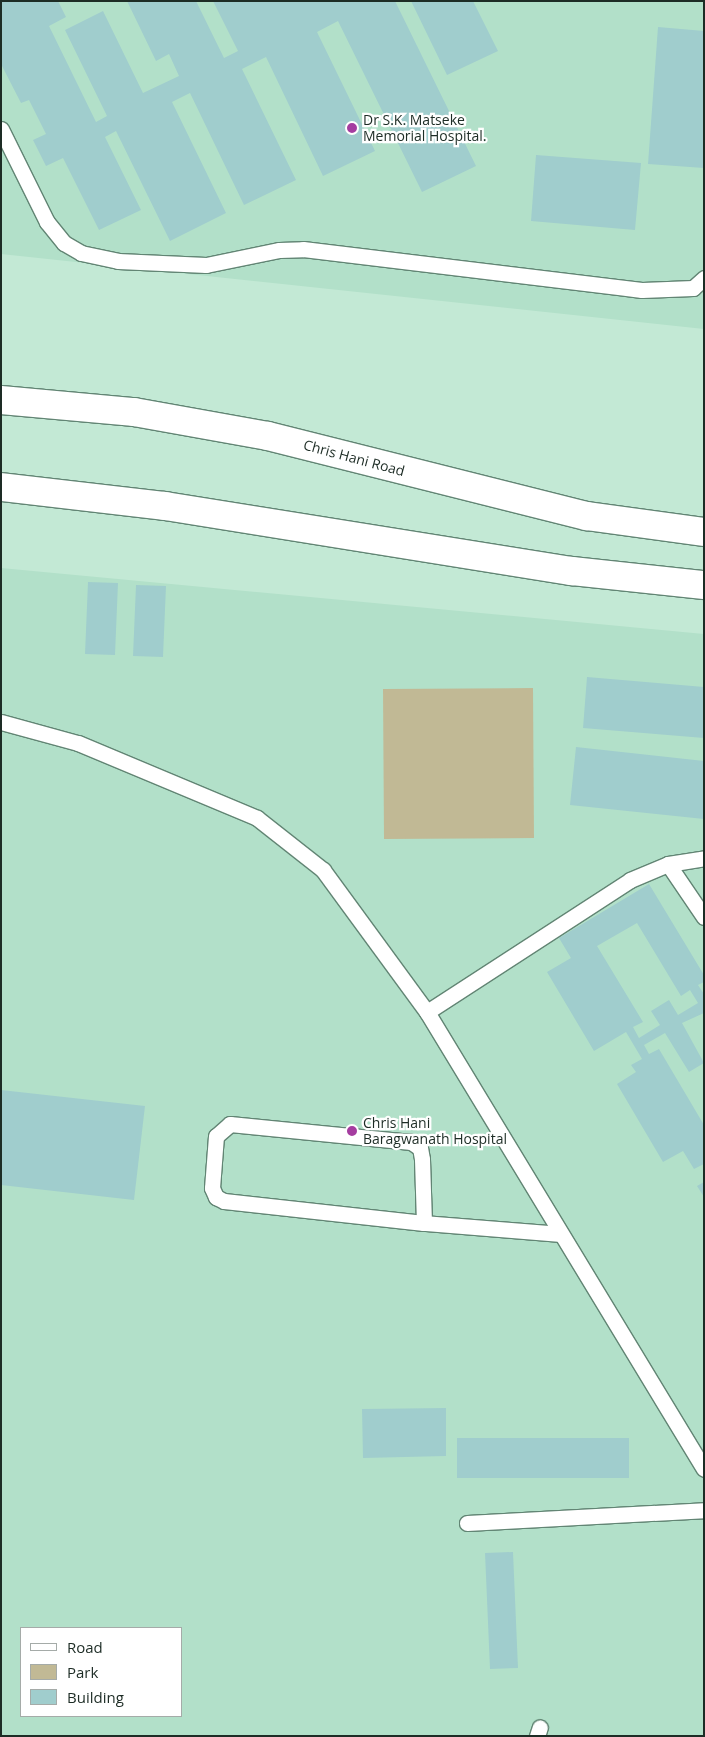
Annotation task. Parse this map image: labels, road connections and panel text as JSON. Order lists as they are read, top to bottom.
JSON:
{
  "streets": {
    "main road": ["Chris Hani Road"]
  },
  "places": ["Dr S.K. Matseke Memorial Hospital.", "Chris Hani Baragwanath Hospital"],
  "legend": ["Road", "Park", "Building"]
}
